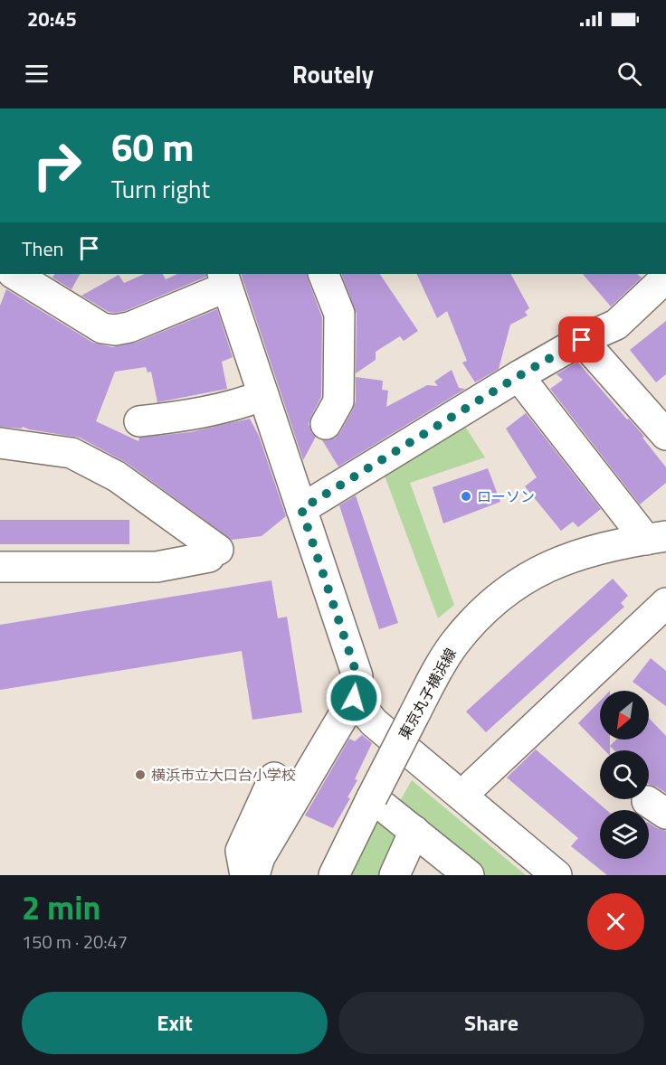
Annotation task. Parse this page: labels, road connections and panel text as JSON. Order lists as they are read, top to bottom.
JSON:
{
  "streets": {
    "street": ["東京丸子横浜線"]
  },
  "places": ["ローソン", "横浜市立大口台小学校"],
  "north": "bottom left",
  "page": {
    "status": "20:45",
    "header": "Routely",
    "turn": ["60 m", "Turn right"],
    "then": "Then",
    "heading": ["2 min", "150 m · 20:47"],
    "buttons": ["Exit", "Share"]
  }
}
